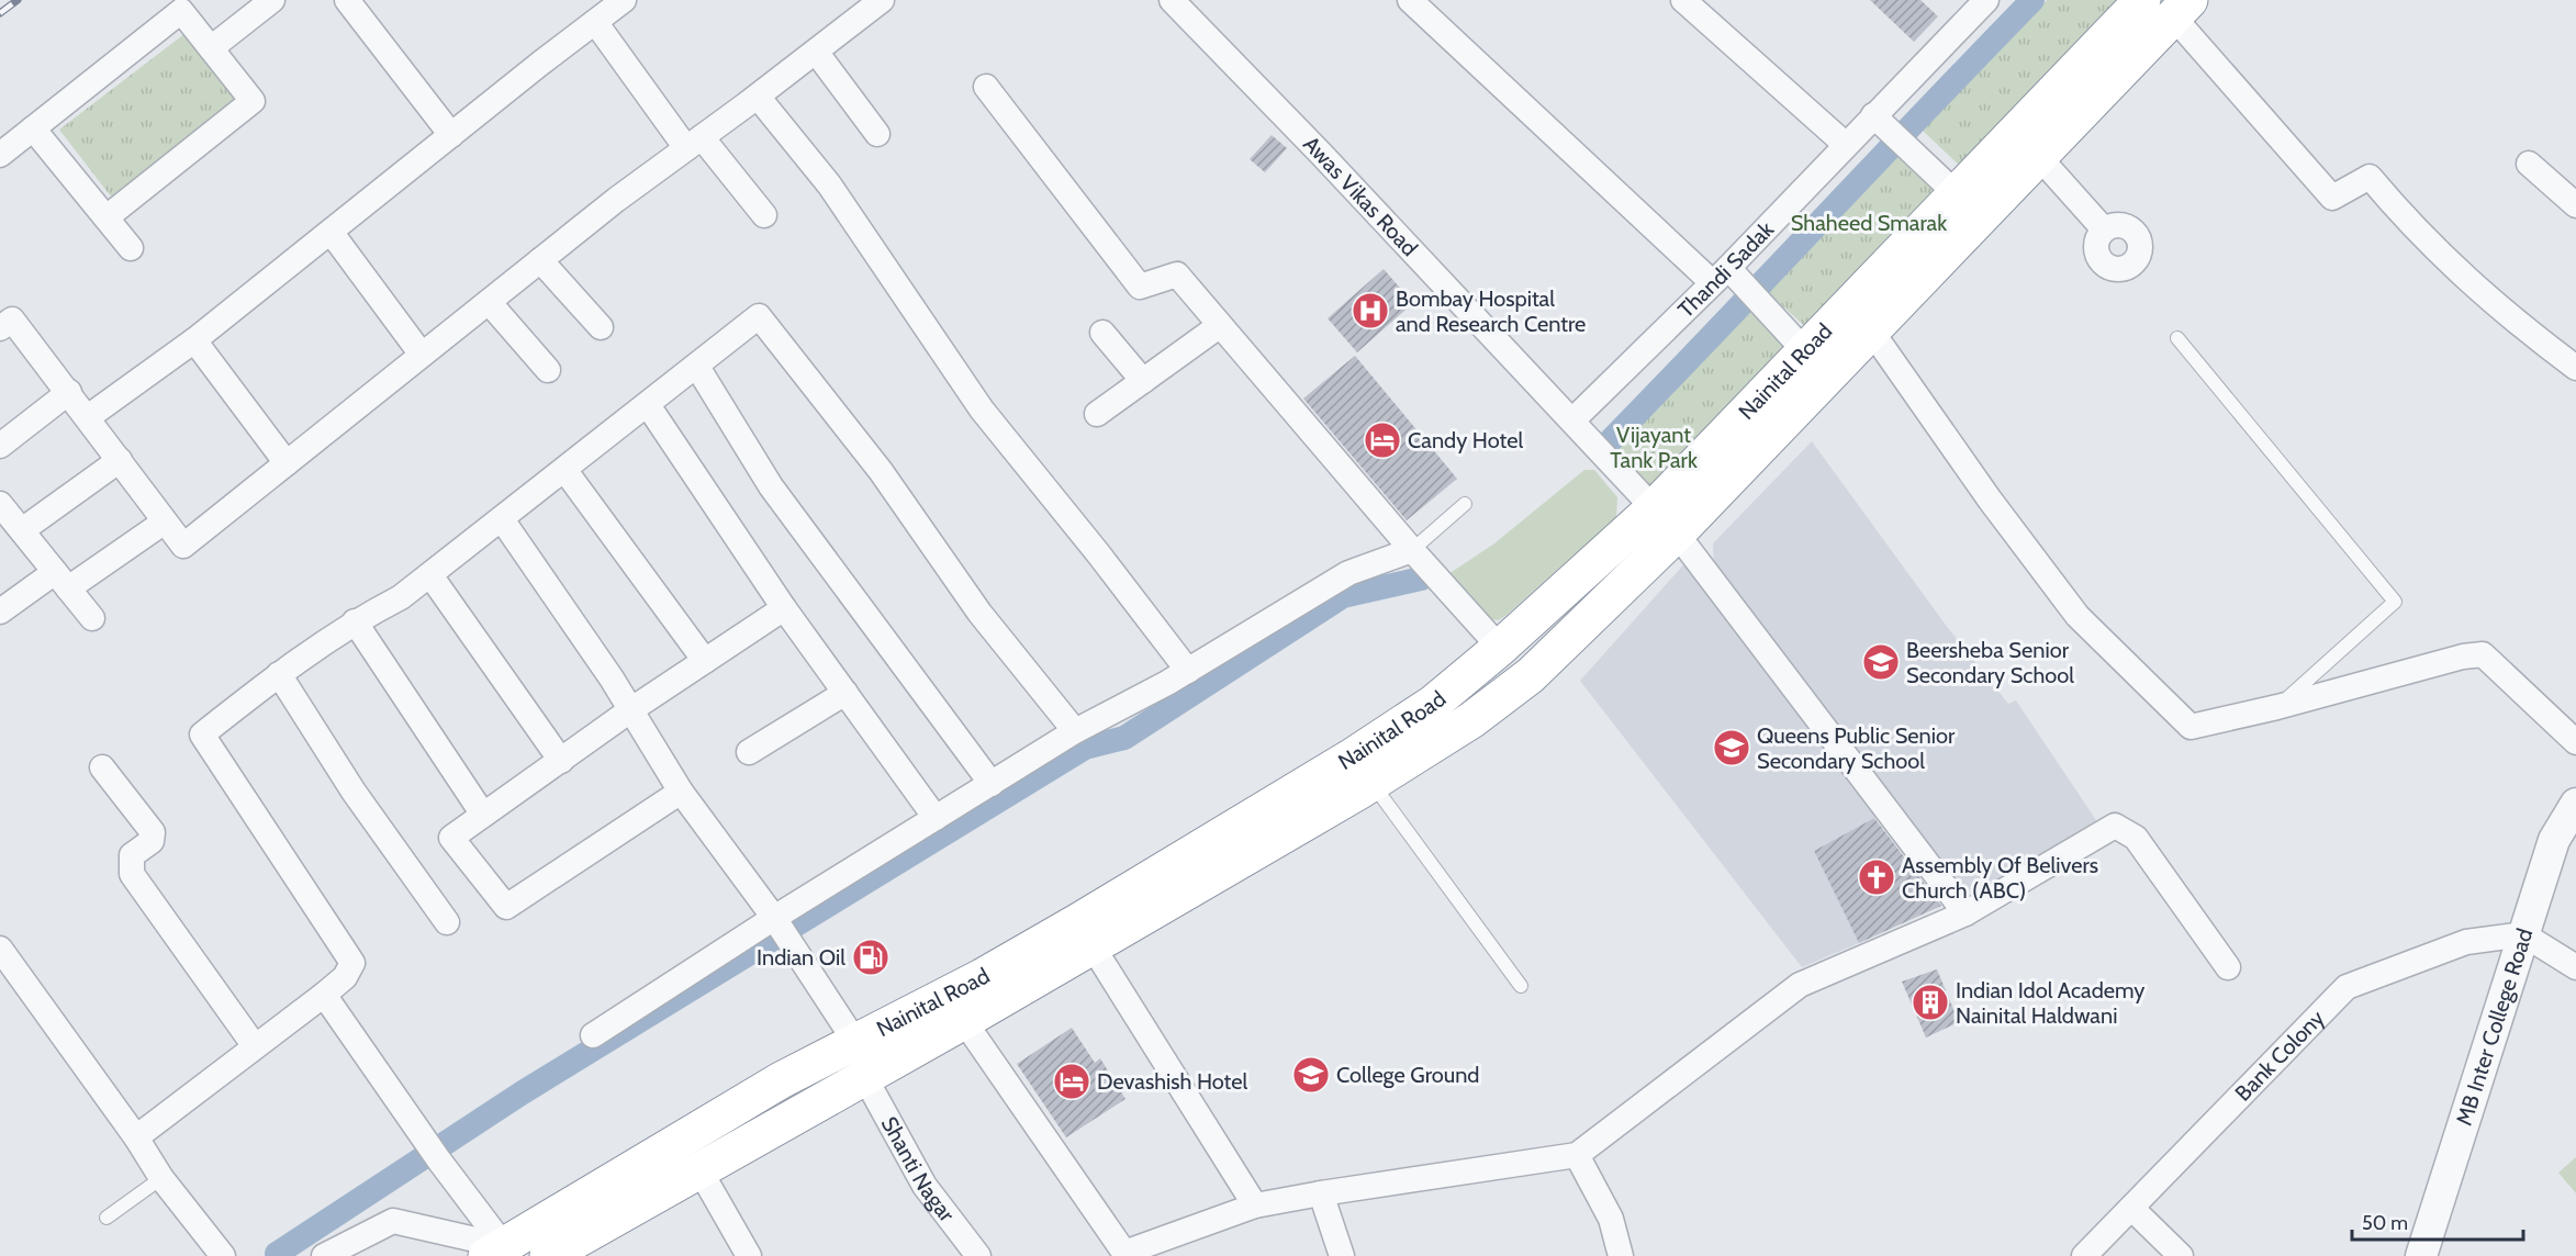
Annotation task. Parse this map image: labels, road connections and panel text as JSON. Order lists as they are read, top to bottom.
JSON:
{
  "streets": {
    "highway": ["Nainital Road"],
    "street": [
      "Awas Vikas Road",
      "Thandi Sadak",
      "MB Inter College Road",
      "Bank Colony",
      "Shanti Nagar"
    ]
  },
  "crossings": [
    ["Awas Vikas Road", "Thandi Sadak"],
    ["Awas Vikas Road", "Nainital Road"],
    ["Nainital Road", "Shanti Nagar"],
    ["MB Inter College Road", "Bank Colony"]
  ],
  "parks": ["Shaheed Smarak", "Vijayant Tank Park"],
  "places": {
    "hospital": ["Bombay Hospital and Research Centre"],
    "hotel": ["Candy Hotel", "Devashish Hotel"],
    "school or university": ["Beersheba Senior Secondary School", "Queens Public Senior Secondary School", "College Ground"],
    "church": ["Assembly Of Belivers Church (ABC)"],
    "fuel station": ["Indian Oil"],
    "building": ["Indian Idol Academy Nainital Haldwani"]
  },
  "scale_bar": "50 m"
}
